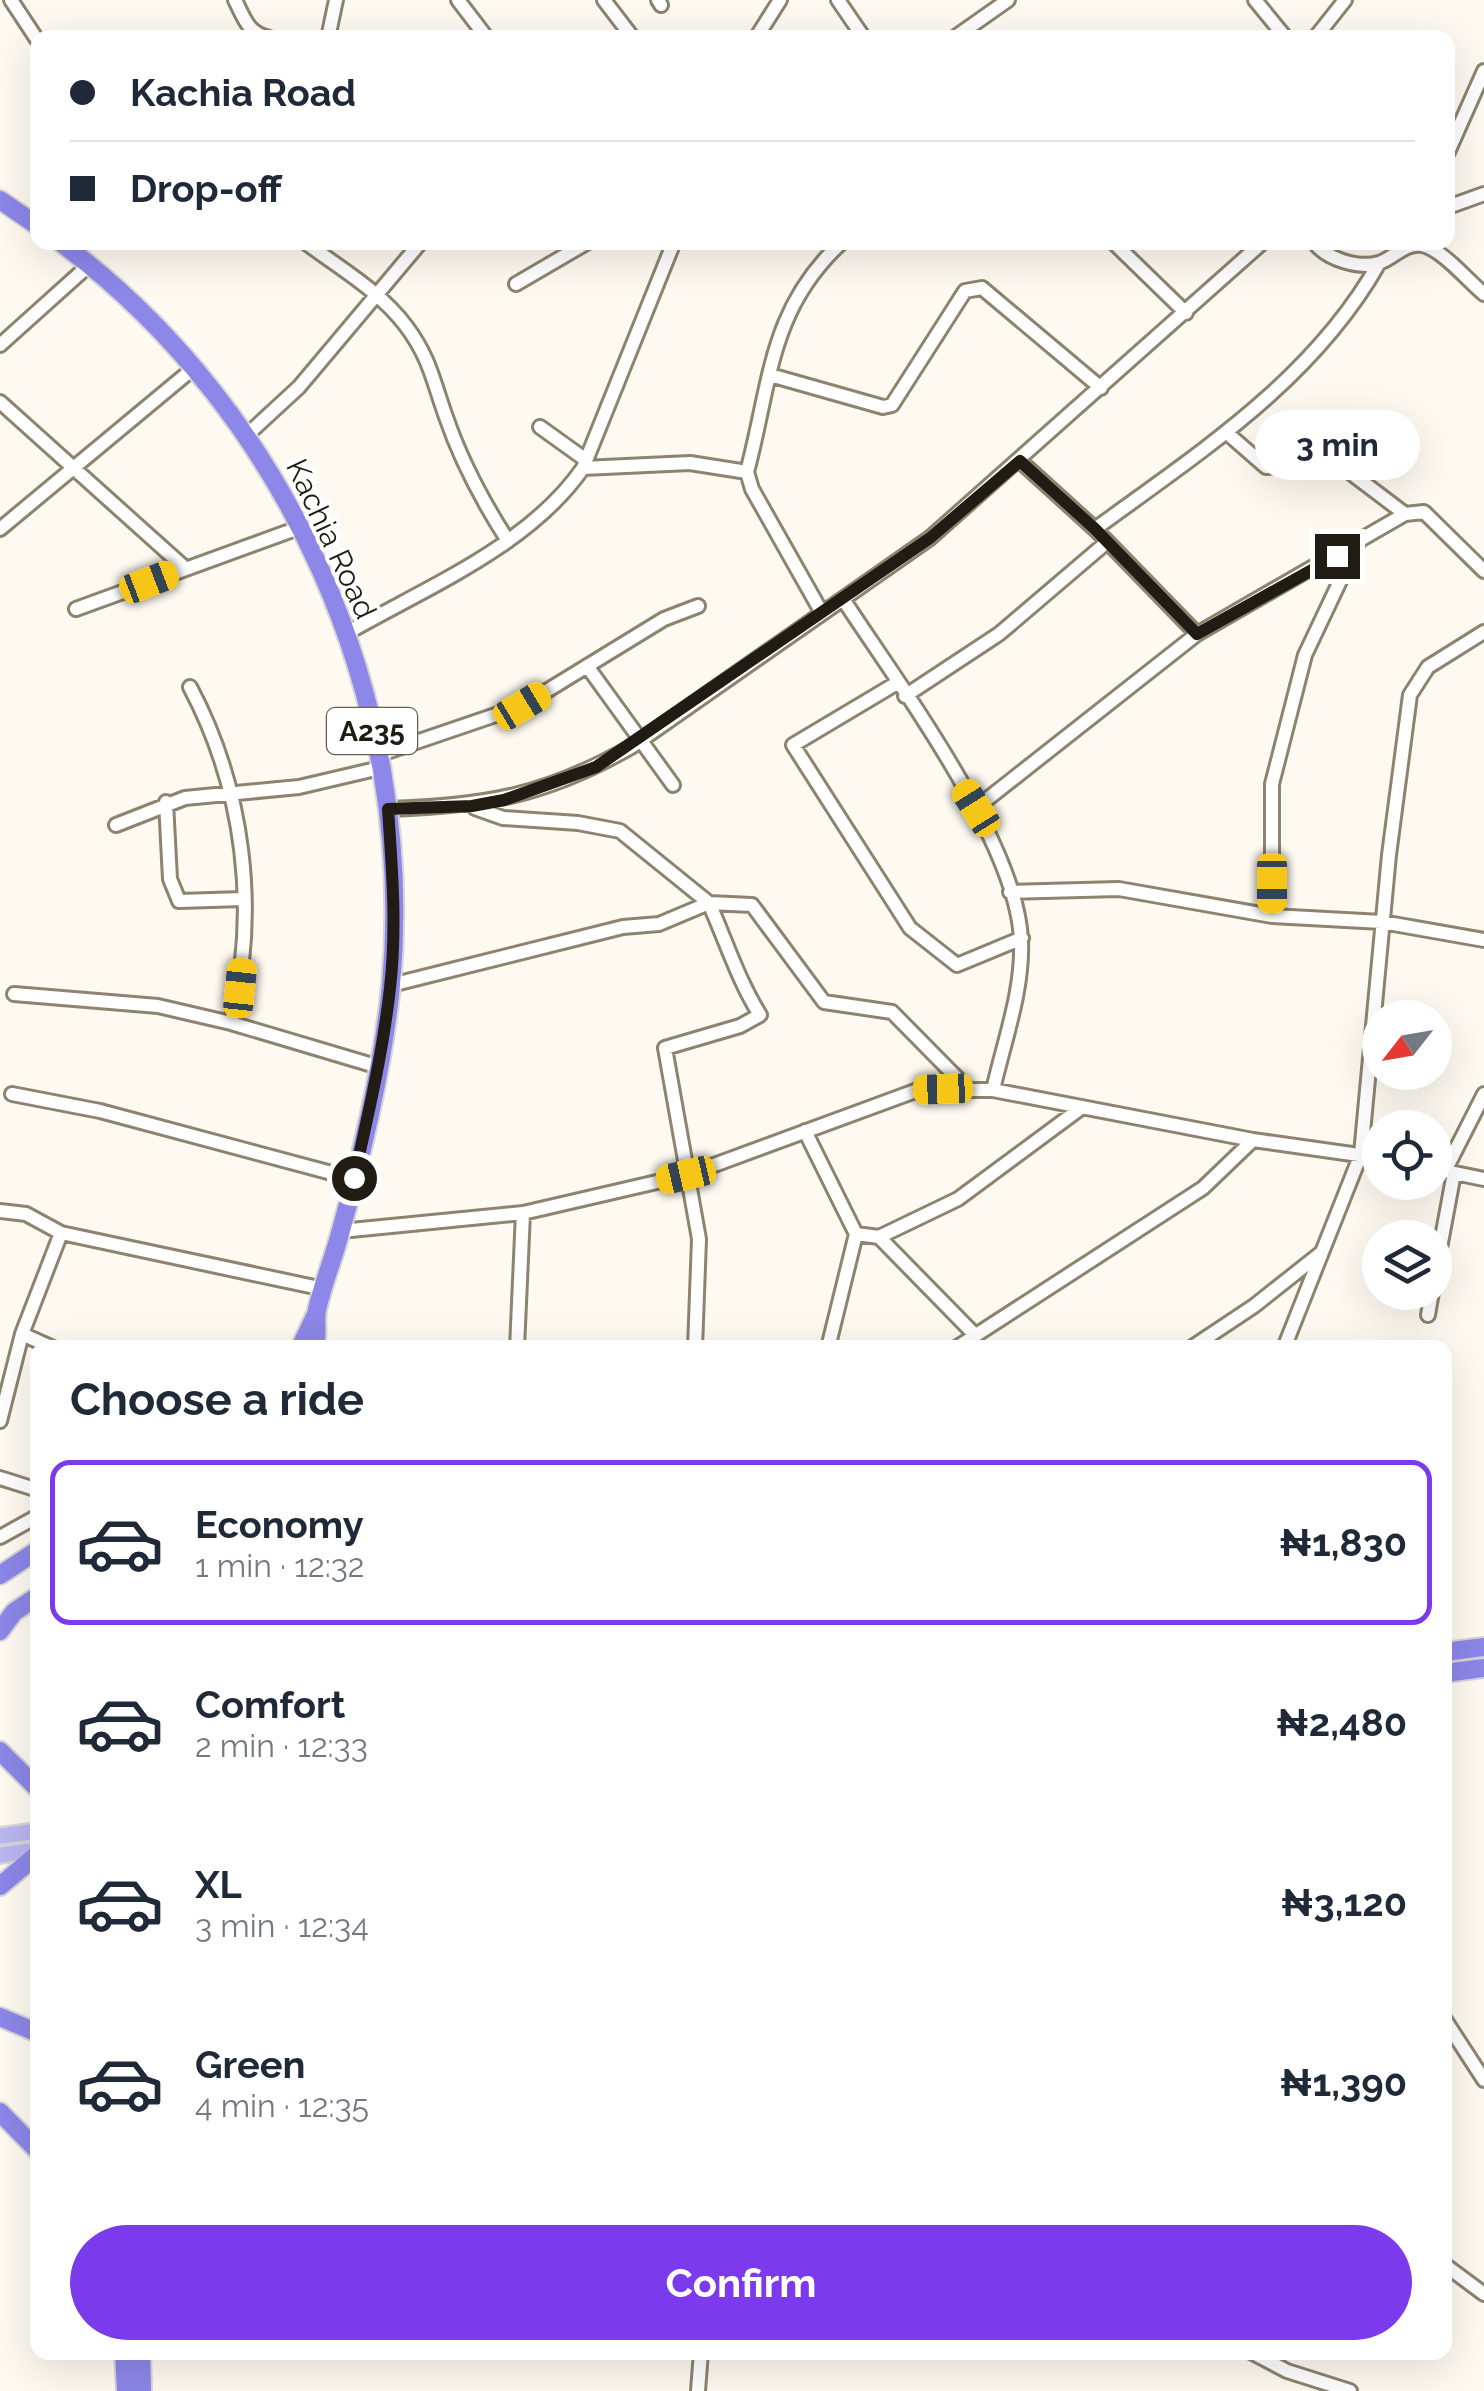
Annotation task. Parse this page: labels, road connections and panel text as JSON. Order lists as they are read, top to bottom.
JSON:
{
  "streets": {
    "highway": ["Kachia Road", "A235"]
  },
  "crossings": [
    ["Kachia Road", "A235"]
  ],
  "north": "bottom left",
  "page": {
    "banner": ["Kachia Road", "Drop-off"],
    "bubble": "3 min",
    "heading": "Choose a ride",
    "list": [
      {
        "name": "Economy",
        "note": "1 min · 12:32",
        "value": "₦1,830"
      },
      {
        "name": "Comfort",
        "note": "2 min · 12:33",
        "value": "₦2,480"
      },
      {
        "name": "XL",
        "note": "3 min · 12:34",
        "value": "₦3,120"
      },
      {
        "name": "Green",
        "note": "4 min · 12:35",
        "value": "₦1,390"
      }
    ],
    "buttons": "Confirm"
  }
}
